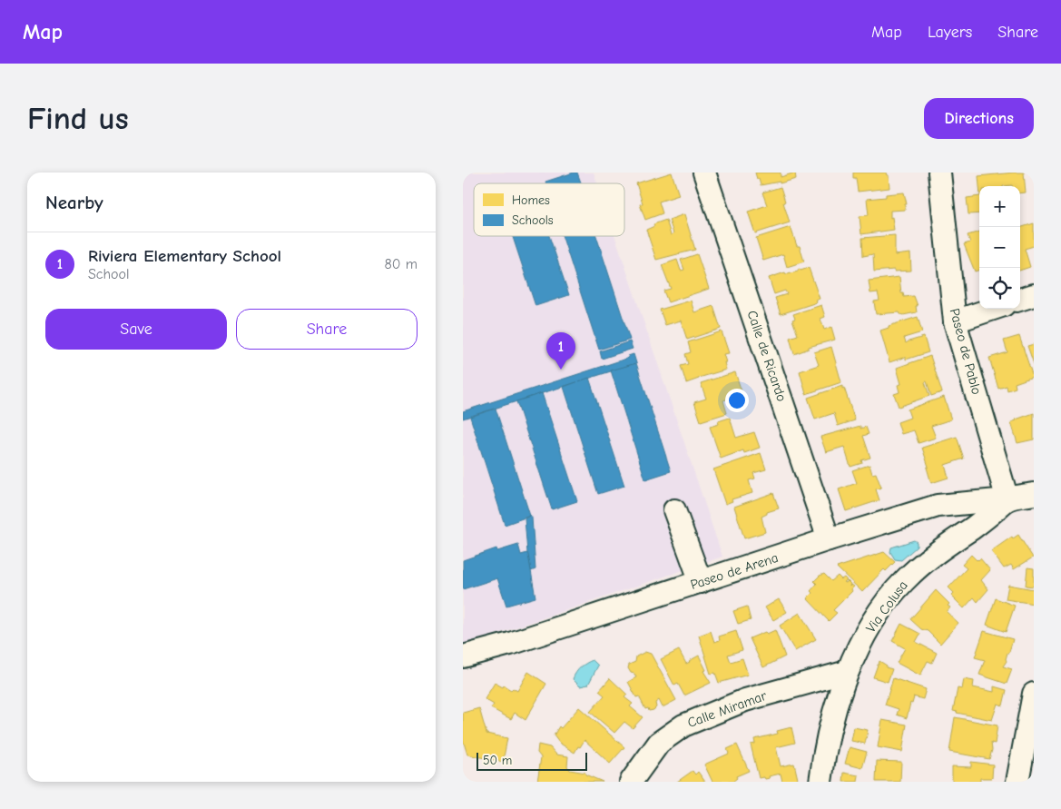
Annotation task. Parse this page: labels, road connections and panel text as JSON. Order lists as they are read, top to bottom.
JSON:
{
  "streets": {
    "street": [
      "Paseo de Pablo",
      "Calle de Ricardo",
      "Paseo de Arena",
      "Via Colusa",
      "Calle Miramar"
    ]
  },
  "crossings": [
    ["Paseo de Pablo", "Paseo de Arena"],
    ["Paseo de Pablo", "Via Colusa"],
    ["Calle de Ricardo", "Paseo de Arena"],
    ["Paseo de Arena", "Via Colusa"],
    ["Via Colusa", "Calle Miramar"]
  ],
  "legend": ["Homes", "Schools"],
  "scale_bar": "50 m",
  "page": {
    "header": "Map",
    "nav": ["Map", "Layers", "Share"],
    "buttons": [
      "Directions",
      ["Save", "Share"]
    ],
    "title": "Find us",
    "heading": "Nearby",
    "map_buttons": ["+", "−"],
    "list": [
      {
        "mark": "1",
        "name": "Riviera Elementary School",
        "note": "School",
        "value": "80 m"
      }
    ],
    "pins": "1",
    "scale": "50 m"
  }
}
